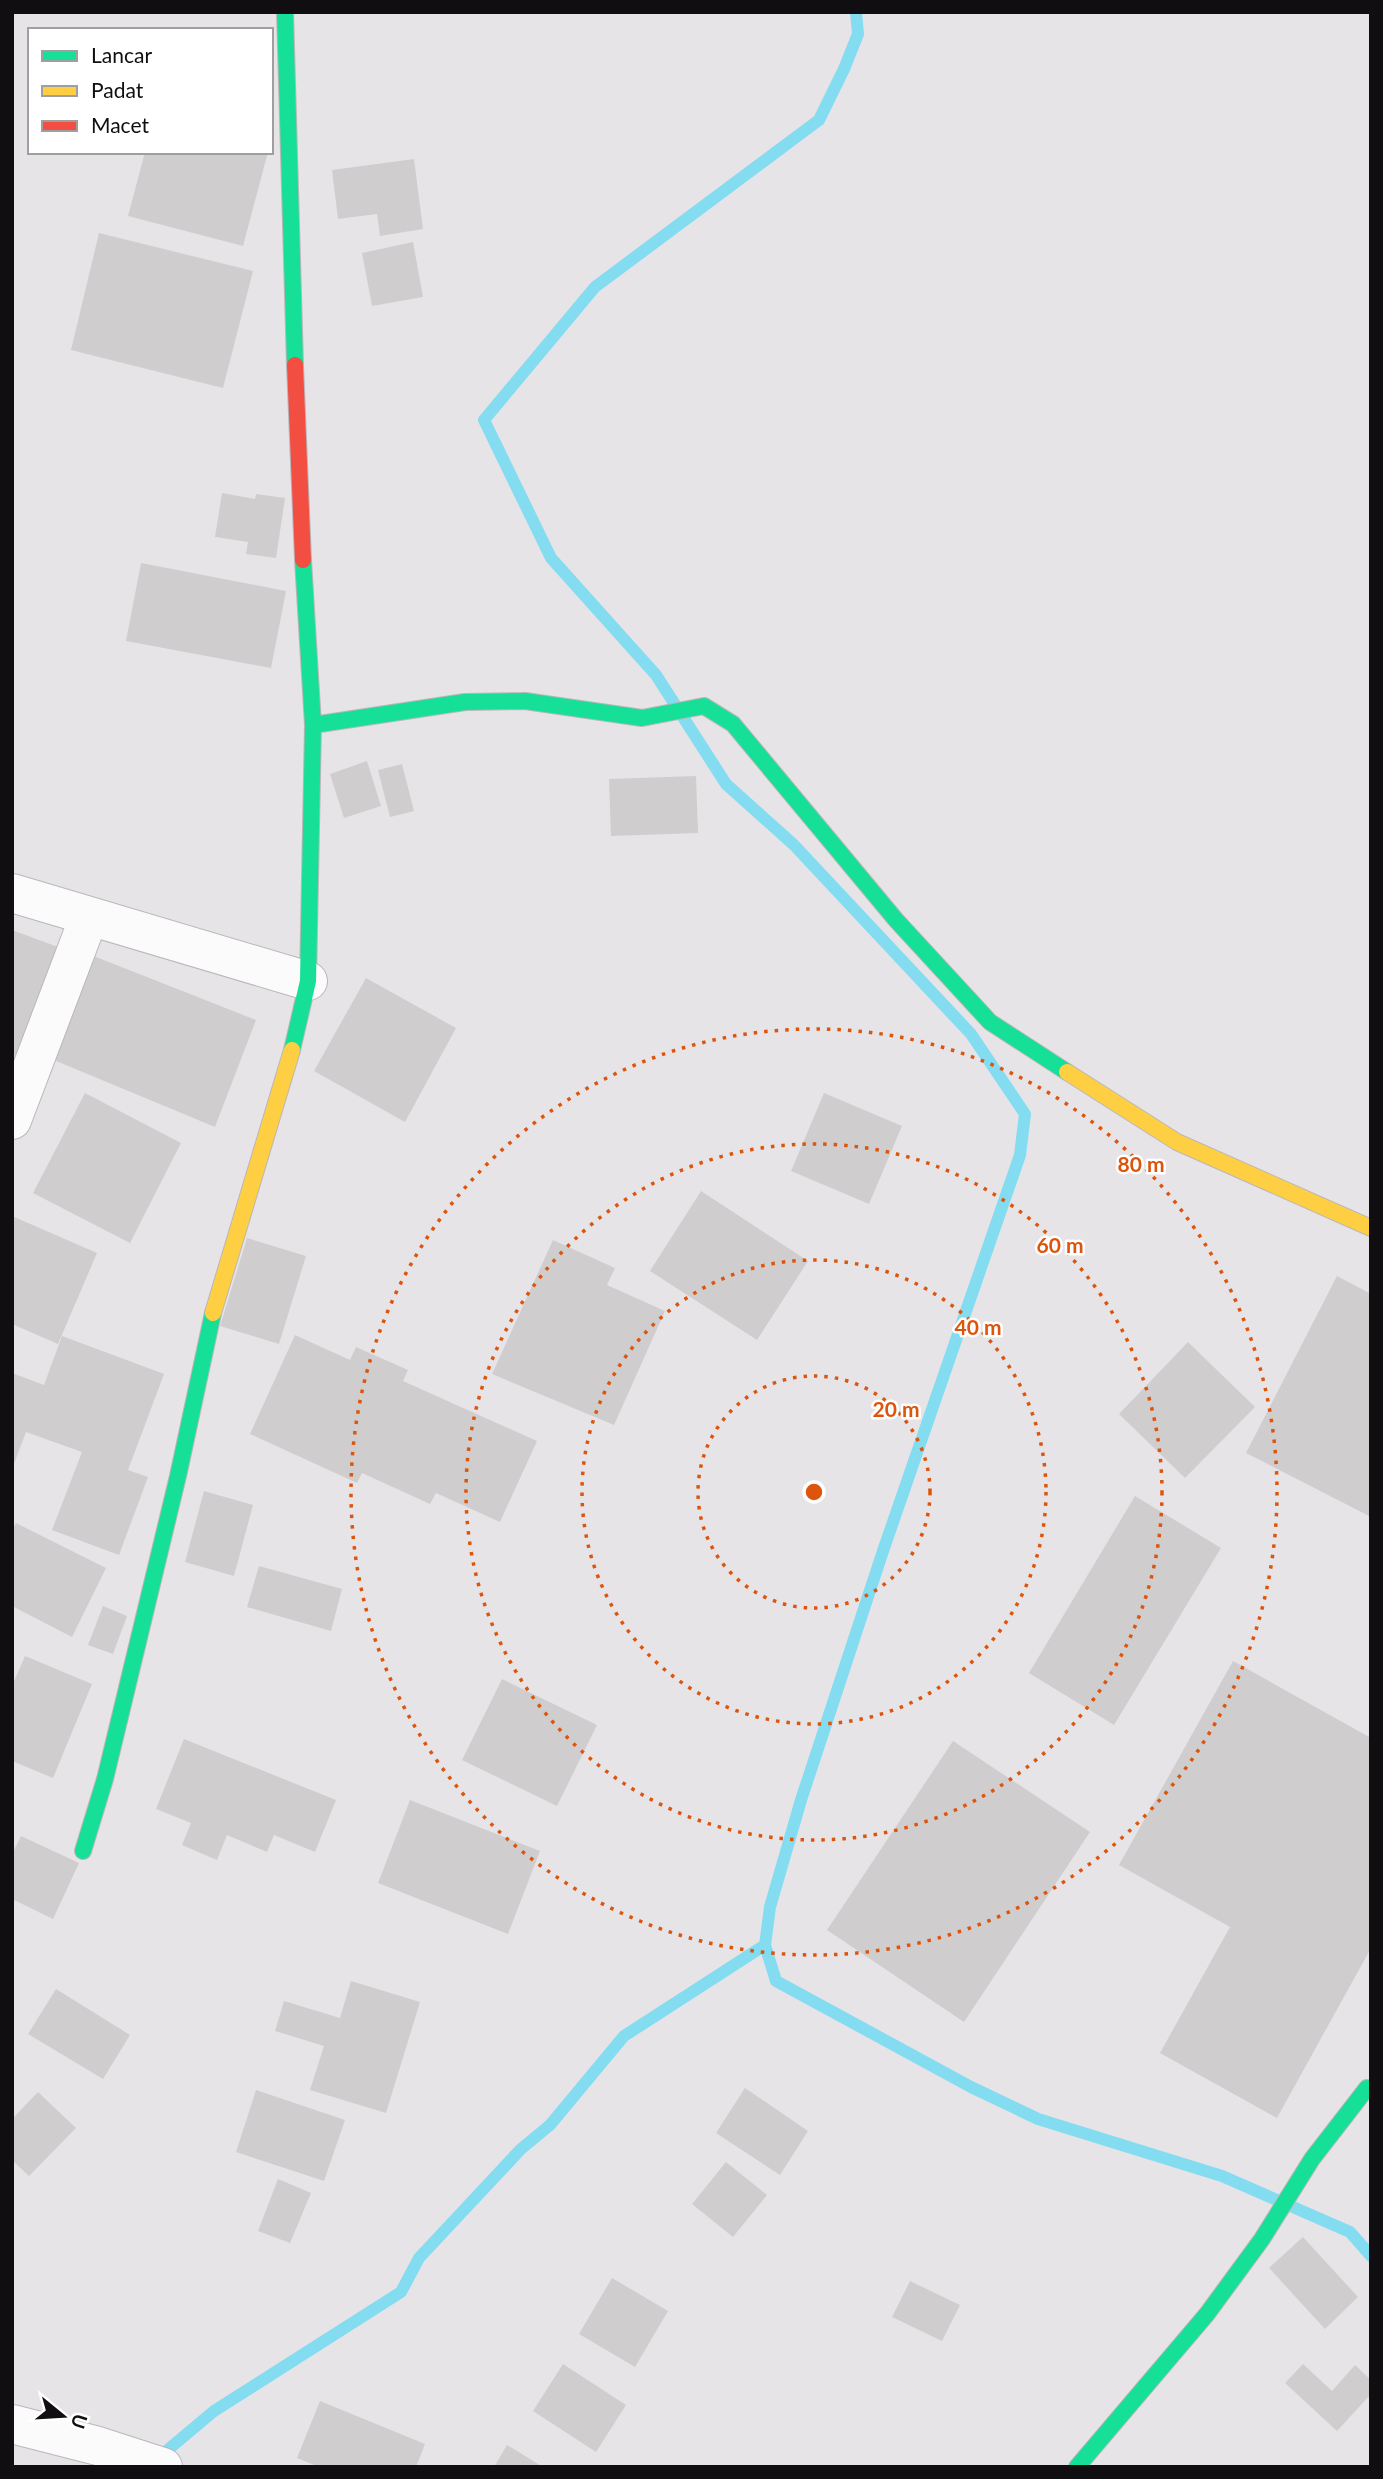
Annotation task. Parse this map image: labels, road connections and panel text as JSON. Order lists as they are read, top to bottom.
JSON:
{
  "legend": ["Lancar", "Padat", "Macet"],
  "north": "right",
  "rings": [
    "80 m",
    "60 m",
    "40 m",
    "20 m"
  ]
}
